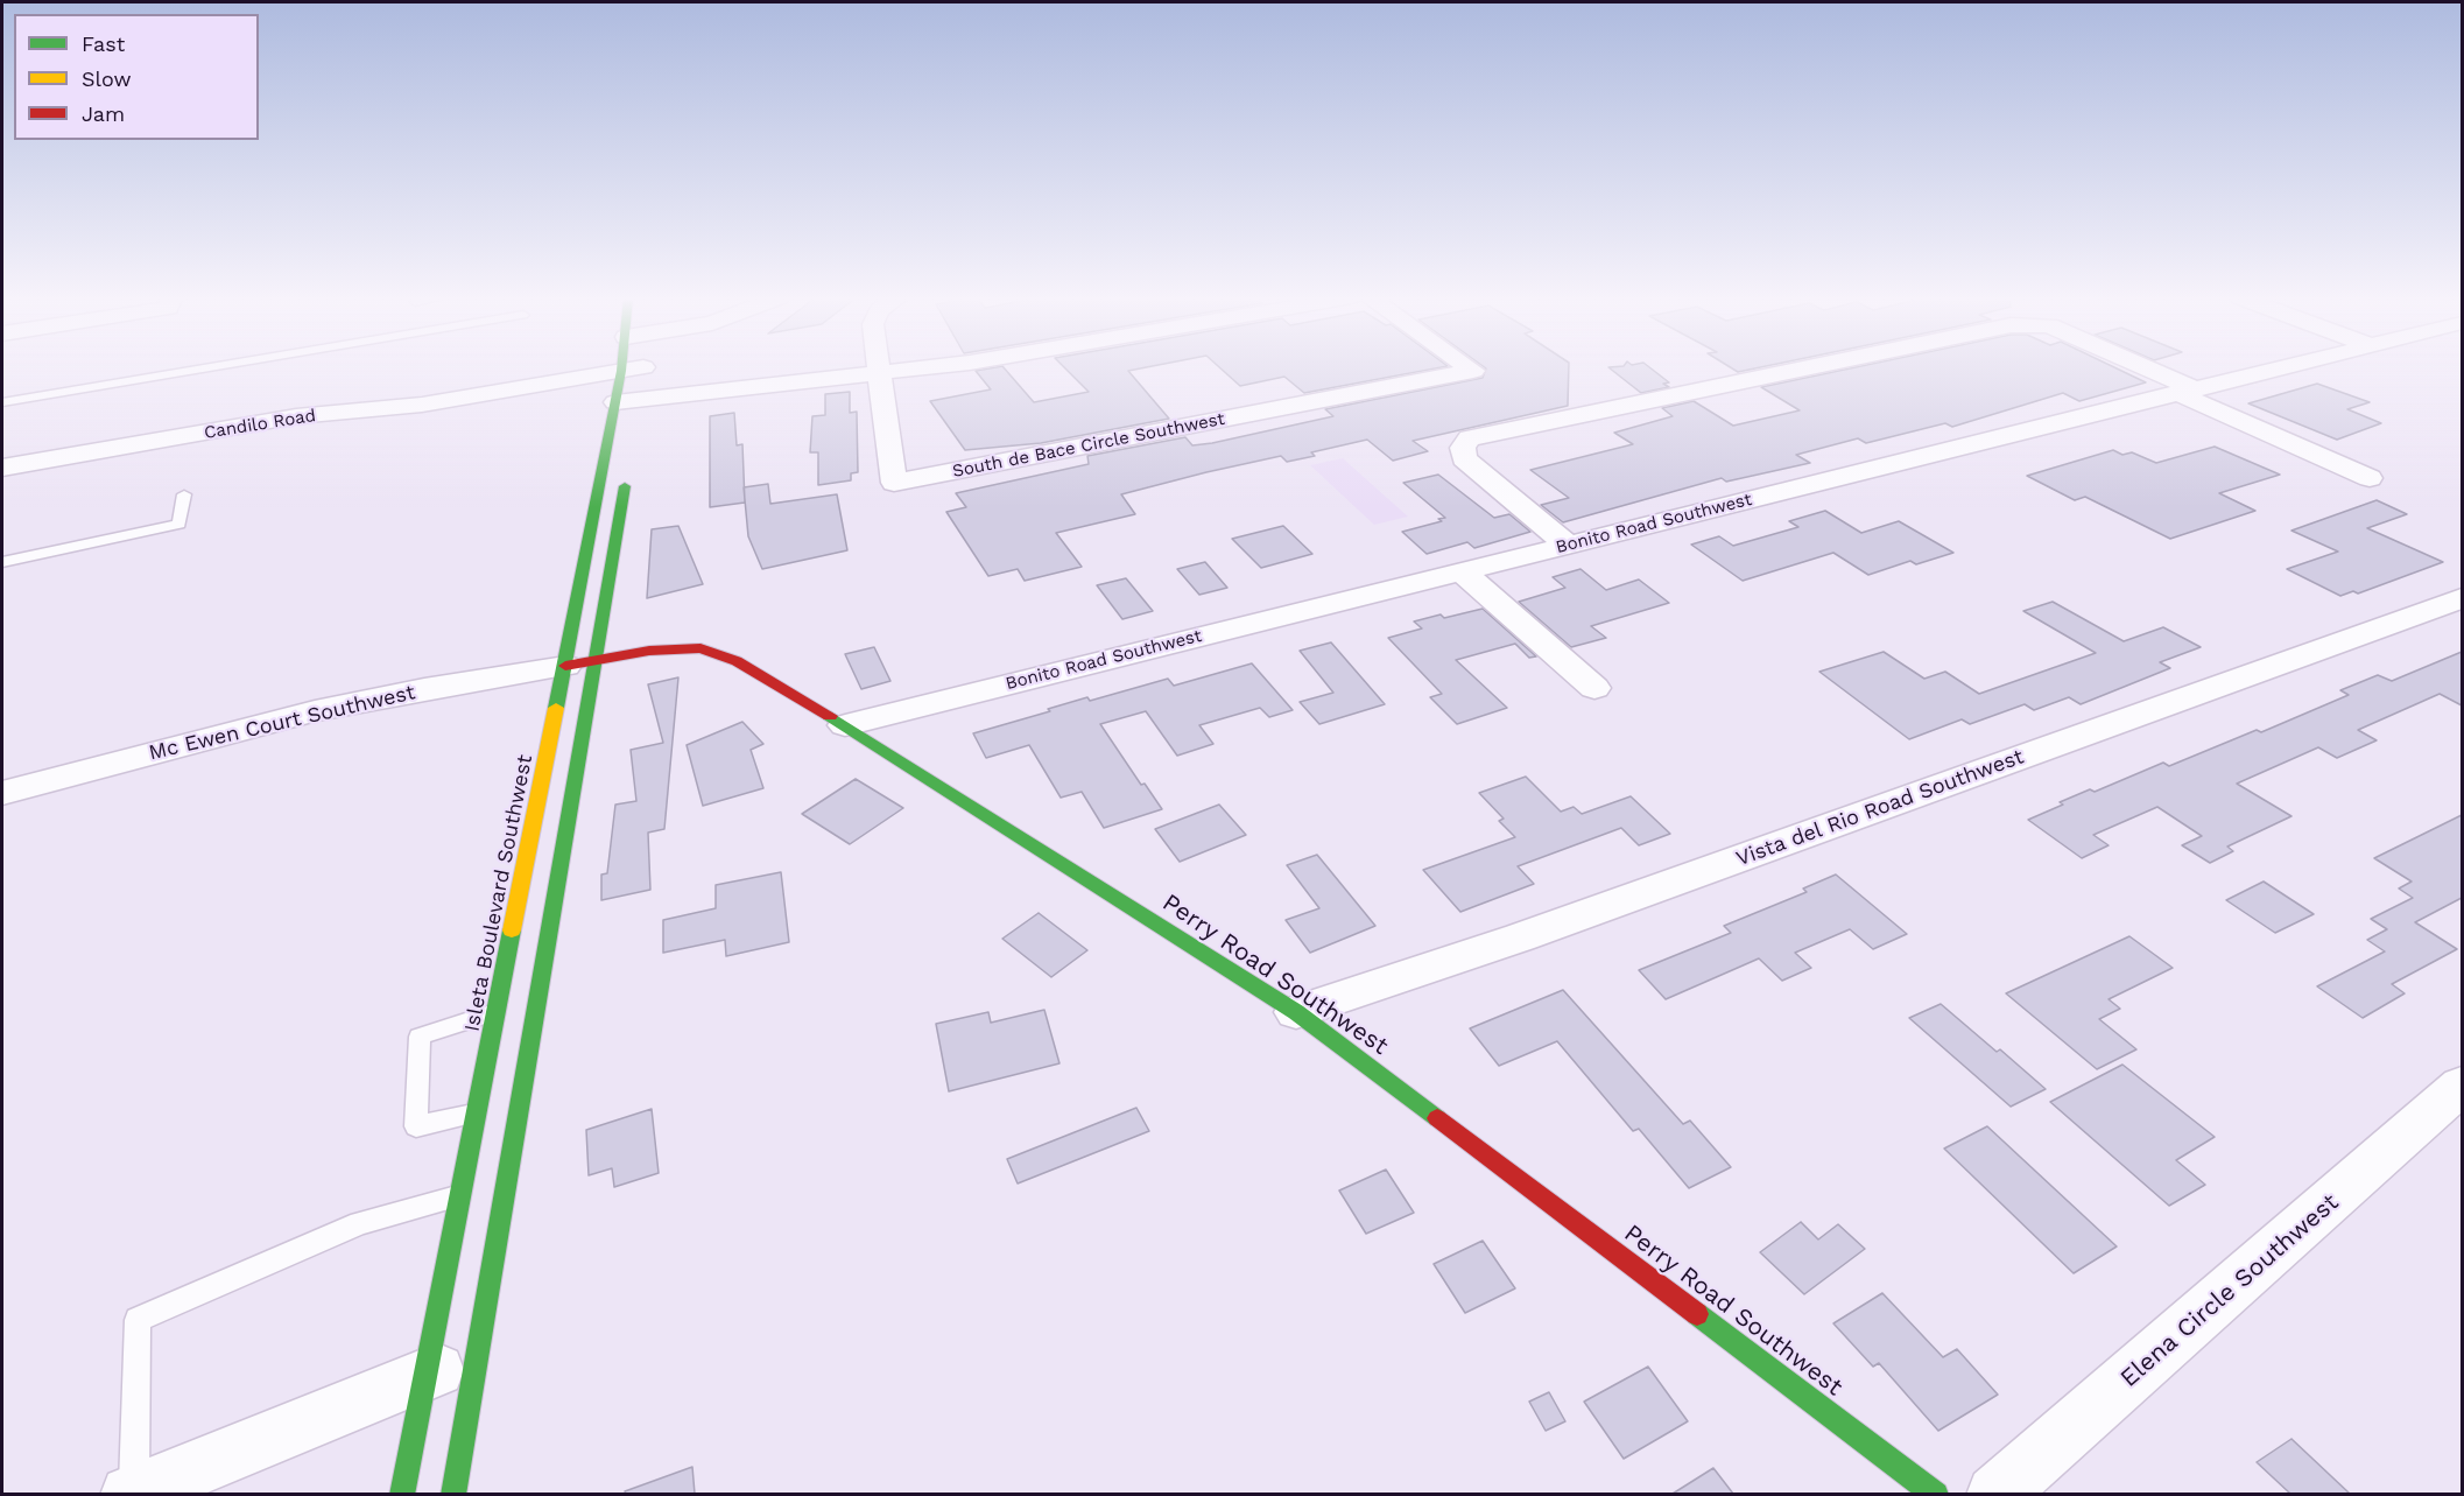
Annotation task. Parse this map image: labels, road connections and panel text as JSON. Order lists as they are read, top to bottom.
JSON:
{
  "streets": {
    "main road": ["Isleta Boulevard Southwest", "Perry Road Southwest"],
    "street": [
      "Candilo Road",
      "South de Bace Circle Southwest",
      "Bonito Road Southwest",
      "Mc Ewen Court Southwest",
      "Vista del Rio Road Southwest",
      "Elena Circle Southwest"
    ]
  },
  "crossings": [
    ["Bonito Road Southwest", "Perry Road Southwest"],
    ["Mc Ewen Court Southwest", "Isleta Boulevard Southwest"],
    ["Mc Ewen Court Southwest", "Perry Road Southwest"],
    ["Vista del Rio Road Southwest", "Perry Road Southwest"],
    ["Isleta Boulevard Southwest", "Perry Road Southwest"]
  ],
  "legend": ["Fast", "Slow", "Jam"]
}
